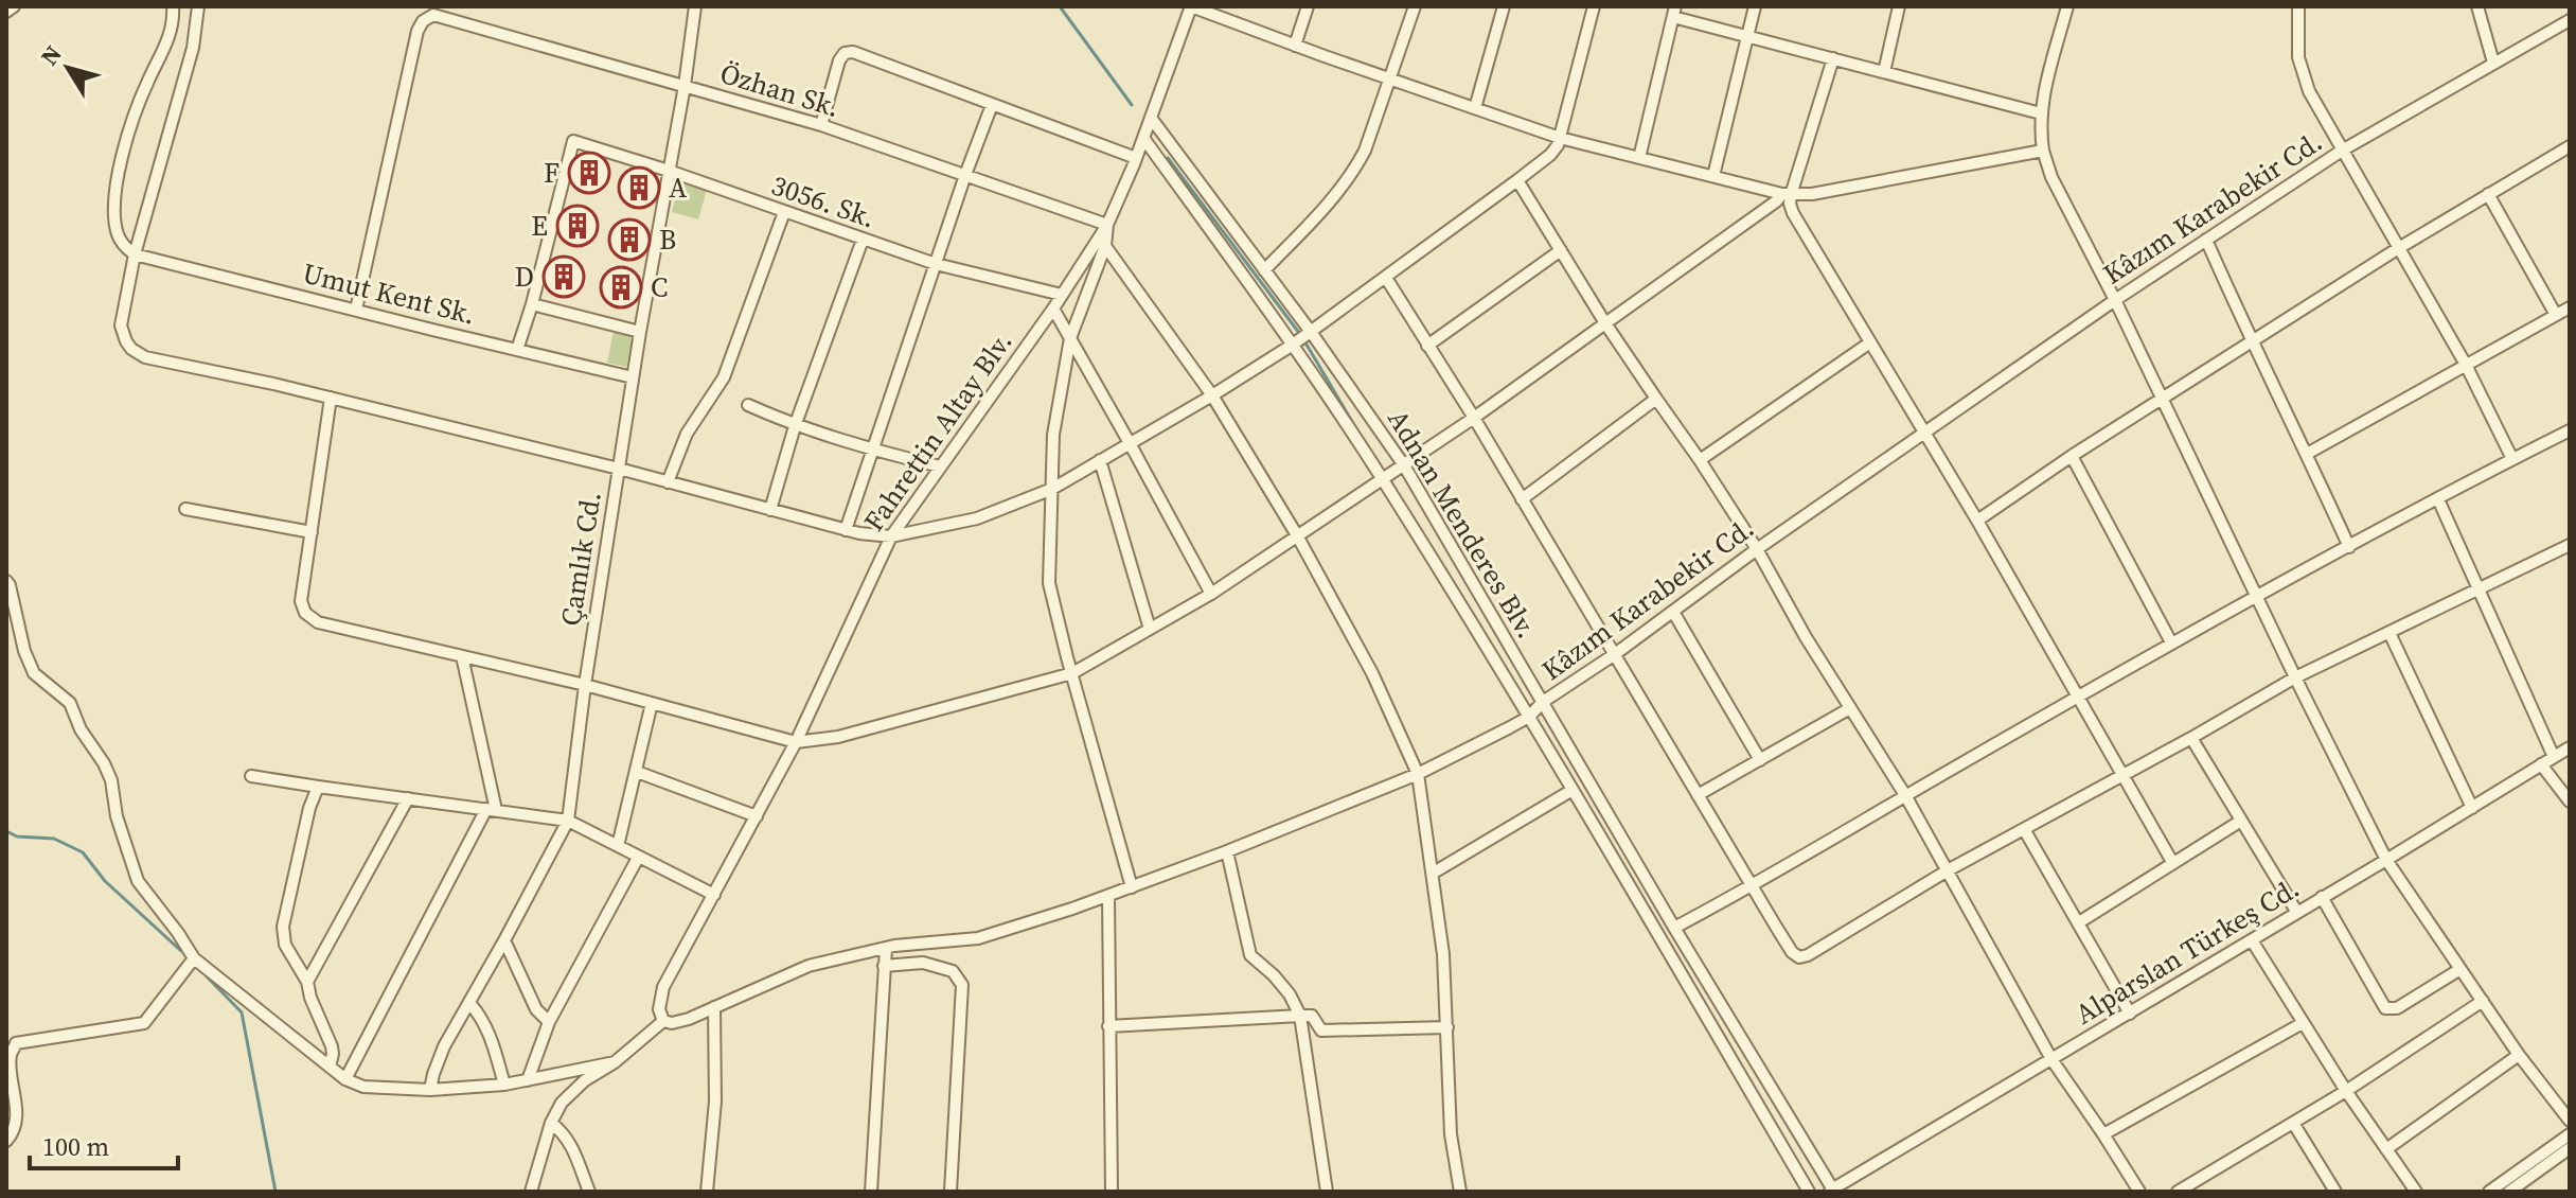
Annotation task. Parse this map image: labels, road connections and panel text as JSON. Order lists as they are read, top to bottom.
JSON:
{
  "streets": {
    "street": [
      "Özhan Sk.",
      "3056. Sk.",
      "Kâzım Karabekir Cd.",
      "Umut Kent Sk.",
      "Fahrettin Altay Blv.",
      "Adnan Menderes Blv.",
      "Çamlık Cd.",
      "Alparslan Türkeş Cd."
    ]
  },
  "crossings": [
    ["Özhan Sk.", "Umut Kent Sk."],
    ["Özhan Sk.", "Fahrettin Altay Blv."],
    ["Özhan Sk.", "Çamlık Cd."],
    ["3056. Sk.", "Fahrettin Altay Blv."],
    ["3056. Sk.", "Çamlık Cd."],
    ["Kâzım Karabekir Cd.", "Fahrettin Altay Blv."],
    ["Kâzım Karabekir Cd.", "Adnan Menderes Blv."],
    ["Umut Kent Sk.", "Çamlık Cd."],
    ["Fahrettin Altay Blv.", "Adnan Menderes Blv."],
    ["Adnan Menderes Blv.", "Alparslan Türkeş Cd."]
  ],
  "places": {
    "building": [
      "F",
      "A",
      "E",
      "B",
      "D",
      "C"
    ]
  },
  "scale_bar": "100 m",
  "north": "top left"
}
